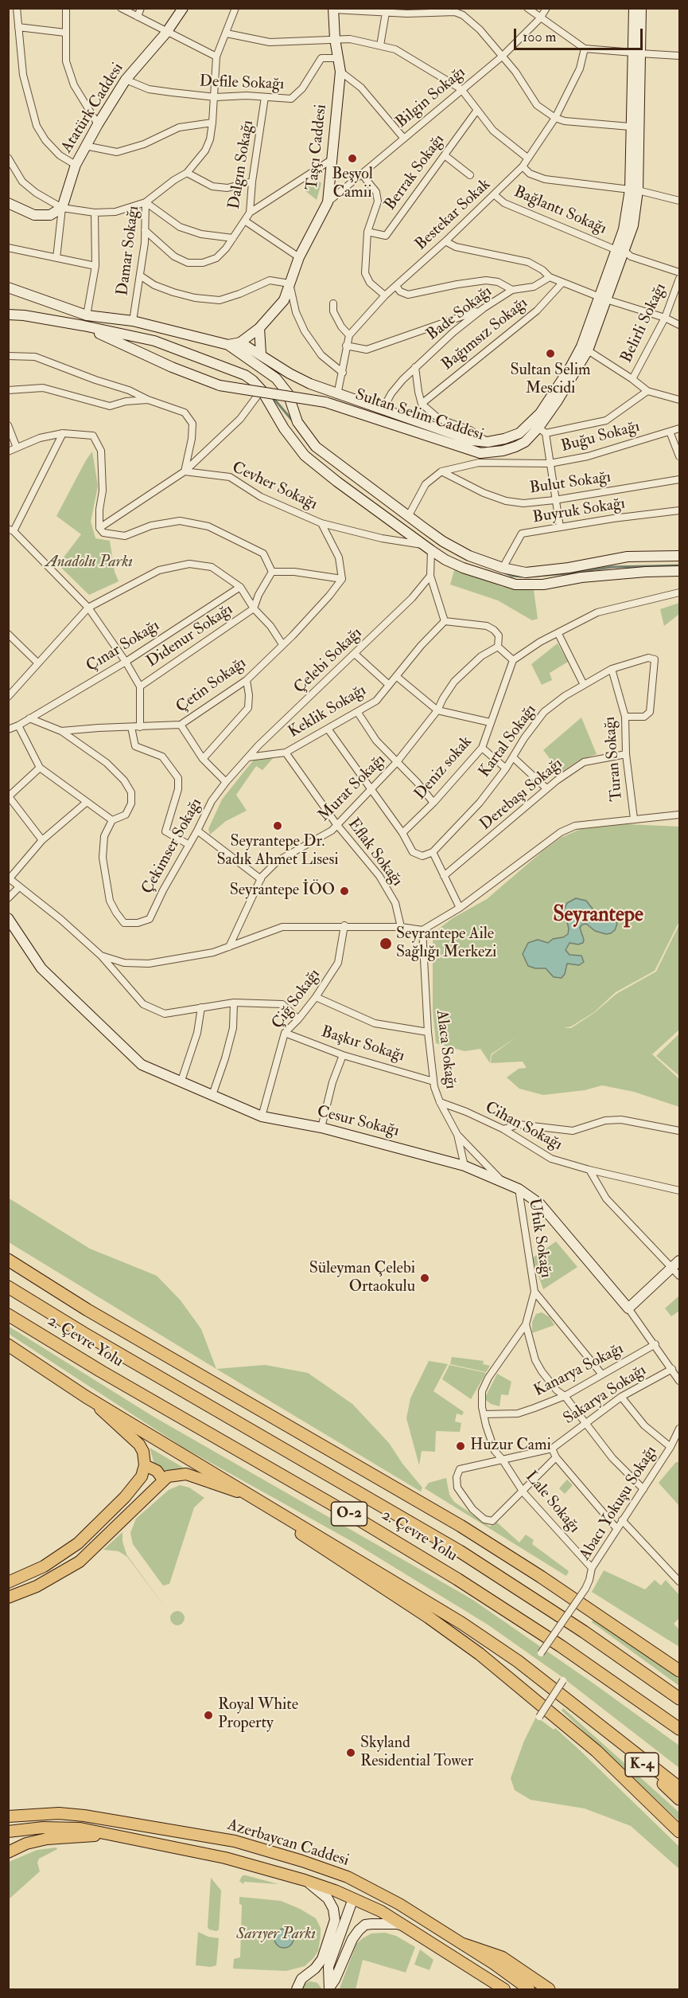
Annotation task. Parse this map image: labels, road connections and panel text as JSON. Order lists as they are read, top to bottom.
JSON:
{
  "streets": {
    "highway": ["2. Çevre Yolu", "O-2", "K-4"],
    "main road": [
      "Atatürk Caddesi",
      "Taşçı Caddesi",
      "Sultan Selim Caddesi",
      "Cesur Sokağı",
      "Azerbaycan Caddesi"
    ],
    "street": [
      "Defile Sokağı",
      "Bilgin Sokağı",
      "Dalgın Sokağı",
      "Berrak Sokağı",
      "Bağlantı Sokağı",
      "Bestekar Sokak",
      "Damar Sokağı",
      "Bade Sokağı",
      "Belirli Sokağı",
      "Bağımsız Sokağı",
      "Buğu Sokağı",
      "Bulut Sokağı",
      "Cevher Sokağı",
      "Buyruk Sokağı",
      "Didenur Sokağı",
      "Çınar Sokağı",
      "Çelebi Sokağı",
      "Çetin Sokağı",
      "Keklik Sokağı",
      "Kartal Sokağı",
      "Turan Sokağı",
      "Deniz sokak",
      "Murat Sokağı",
      "Derebaşı Sokağı",
      "Çekimser Sokağı",
      "Eflak Sokağı",
      "Çiğ Sokağı",
      "Başkır Sokağı",
      "Alaca Sokağı",
      "Cihan Sokağı",
      "Ufuk Sokağı",
      "Kanarya Sokağı",
      "Sakarya Sokağı",
      "Lale Sokağı",
      "Abacı Yokuşu Sokağı"
    ]
  },
  "crossings": [
    ["Defile Sokağı", "Atatürk Caddesi"],
    ["Defile Sokağı", "Taşçı Caddesi"],
    ["Defile Sokağı", "Dalgın Sokağı"],
    ["Defile Sokağı", "Damar Sokağı"],
    ["Bilgin Sokağı", "Taşçı Caddesi"],
    ["Taşçı Caddesi", "Sultan Selim Caddesi"],
    ["Dalgın Sokağı", "Damar Sokağı"],
    ["Bağlantı Sokağı", "Bestekar Sokak"],
    ["Bağlantı Sokağı", "Sultan Selim Caddesi"],
    ["Bestekar Sokak", "Sultan Selim Caddesi"],
    ["Bade Sokağı", "Sultan Selim Caddesi"],
    ["Buğu Sokağı", "Bulut Sokağı"],
    ["Çınar Sokağı", "Çetin Sokağı"],
    ["Çelebi Sokağı", "Keklik Sokağı"],
    ["Çelebi Sokağı", "Çekimser Sokağı"],
    ["Keklik Sokağı", "Eflak Sokağı"],
    ["Kartal Sokağı", "Turan Sokağı"],
    ["Turan Sokağı", "Derebaşı Sokağı"],
    ["Murat Sokağı", "Eflak Sokağı"],
    ["Çiğ Sokağı", "Başkır Sokağı"],
    ["Çiğ Sokağı", "Cesur Sokağı"],
    ["Başkır Sokağı", "Alaca Sokağı"],
    ["Alaca Sokağı", "Cesur Sokağı"],
    ["Alaca Sokağı", "Cihan Sokağı"],
    ["Cesur Sokağı", "Ufuk Sokağı"],
    ["Cesur Sokağı", "Kanarya Sokağı"],
    ["Cesur Sokağı", "Sakarya Sokağı"],
    ["Ufuk Sokağı", "Kanarya Sokağı"],
    ["Ufuk Sokağı", "Lale Sokağı"],
    ["Kanarya Sokağı", "Lale Sokağı"],
    ["Sakarya Sokağı", "Lale Sokağı"],
    ["Lale Sokağı", "Abacı Yokuşu Sokağı"]
  ],
  "districts": ["Seyrantepe"],
  "parks": ["Anadolu Parkı", "Sarıyer Parkı"],
  "places": [
    "Beşyol Camii",
    "Sultan Selim Mescidi",
    "Seyrantepe Dr. Sadık Ahmet Lisesi",
    "Seyrantepe İÖO",
    "Seyrantepe Aile Sağlığı Merkezi",
    "Süleyman Çelebi Ortaokulu",
    "Huzur Cami",
    "Royal White Property",
    "Skyland Residential Tower"
  ],
  "scale_bar": "100 m"
}
